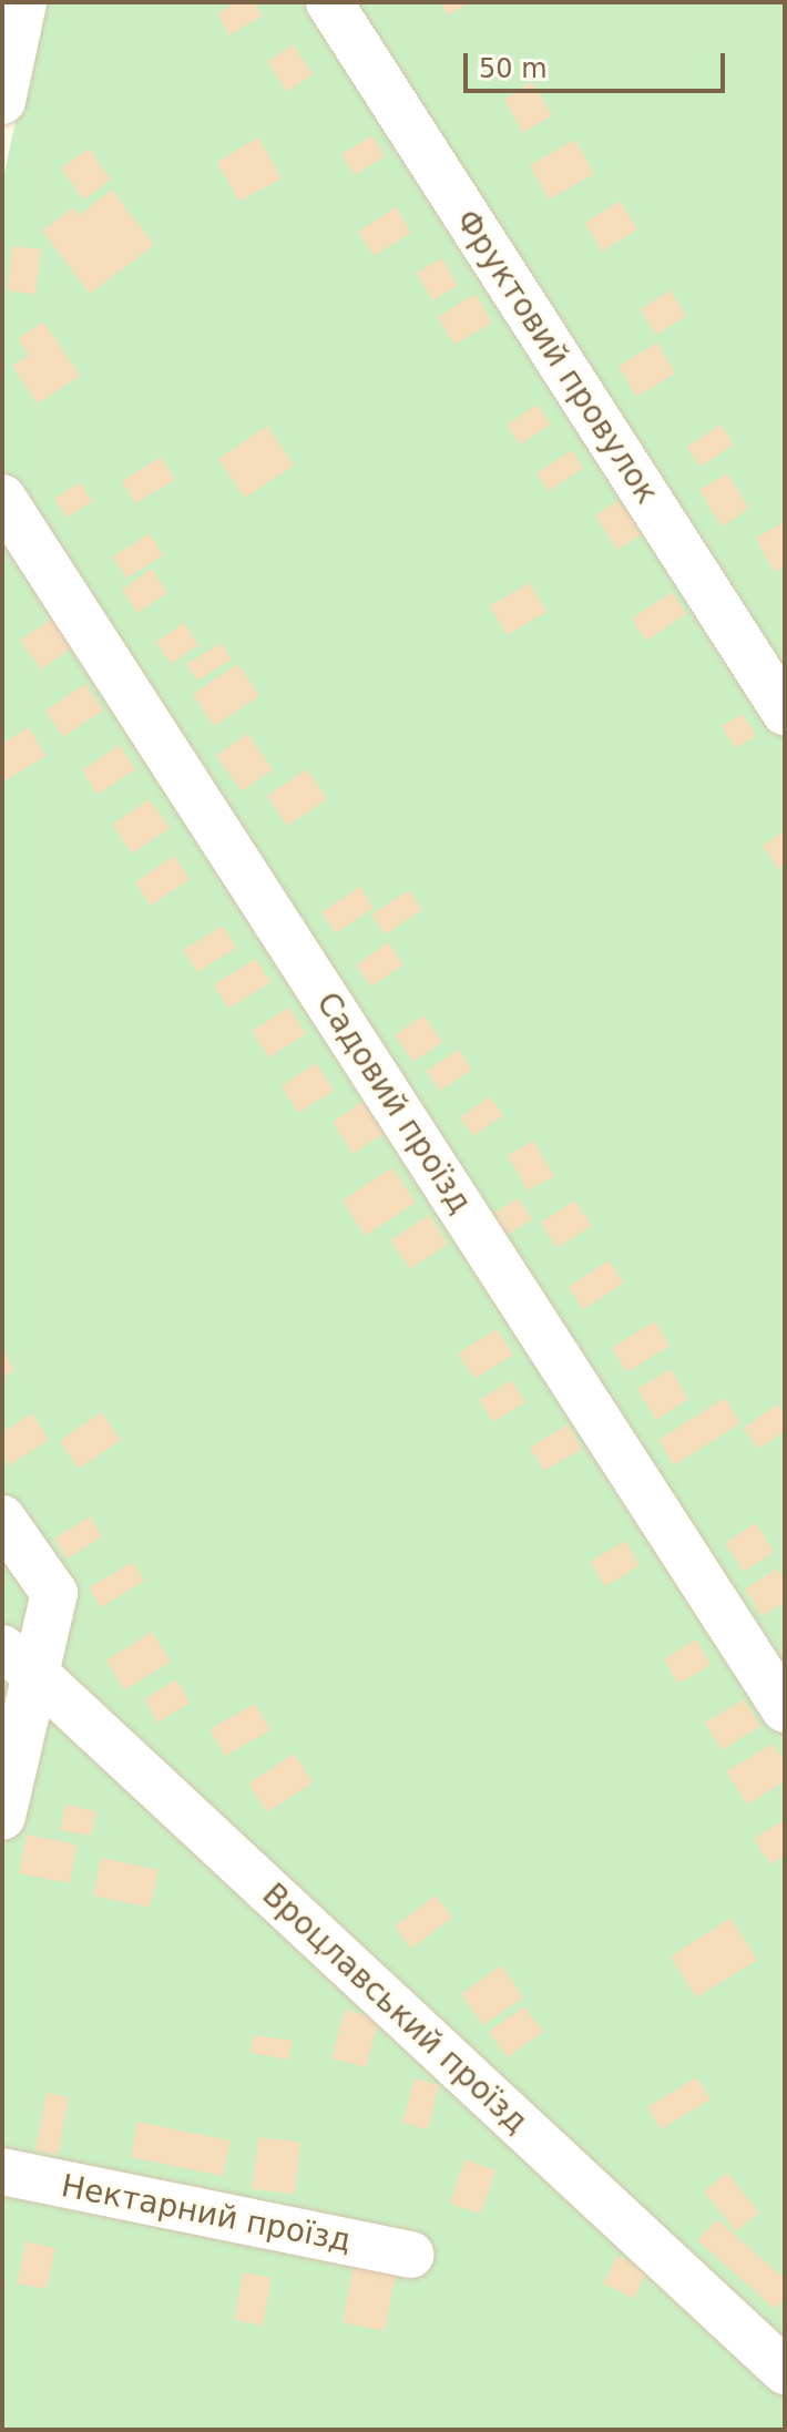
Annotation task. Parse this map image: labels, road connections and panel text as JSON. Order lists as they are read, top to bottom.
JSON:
{
  "streets": {
    "street": [
      "Фруктовий провулок",
      "Садовий проїзд",
      "Вроцлавський проїзд",
      "Нектарний проїзд"
    ]
  },
  "scale_bar": "50 m"
}
